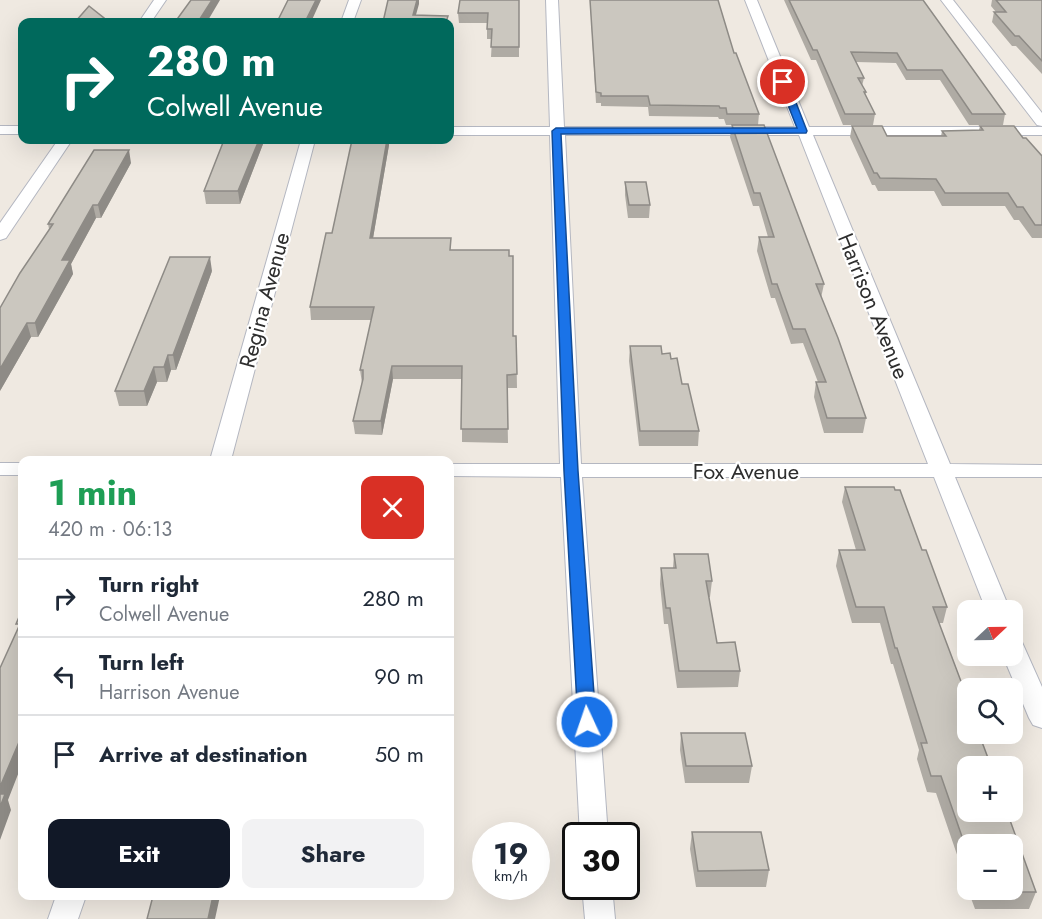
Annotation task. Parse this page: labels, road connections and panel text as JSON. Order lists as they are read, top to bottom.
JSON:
{
  "streets": {
    "street": ["Regina Avenue", "Harrison Avenue", "Fox Avenue"]
  },
  "crossings": [
    ["Harrison Avenue", "Fox Avenue"]
  ],
  "north": "right",
  "page": {
    "turn": ["280 m", "Colwell Avenue"],
    "heading": ["1 min", "420 m · 06:13"],
    "list": [
      {
        "name": "Turn right",
        "note": "Colwell Avenue",
        "value": "280 m"
      },
      {
        "name": "Turn left",
        "note": "Harrison Avenue",
        "value": "90 m"
      },
      {
        "name": "Arrive at destination",
        "value": "50 m"
      }
    ],
    "map_buttons": ["+", "−"],
    "buttons": ["Exit", "Share"],
    "speed": "19 km/h",
    "limit": "30"
  }
}
